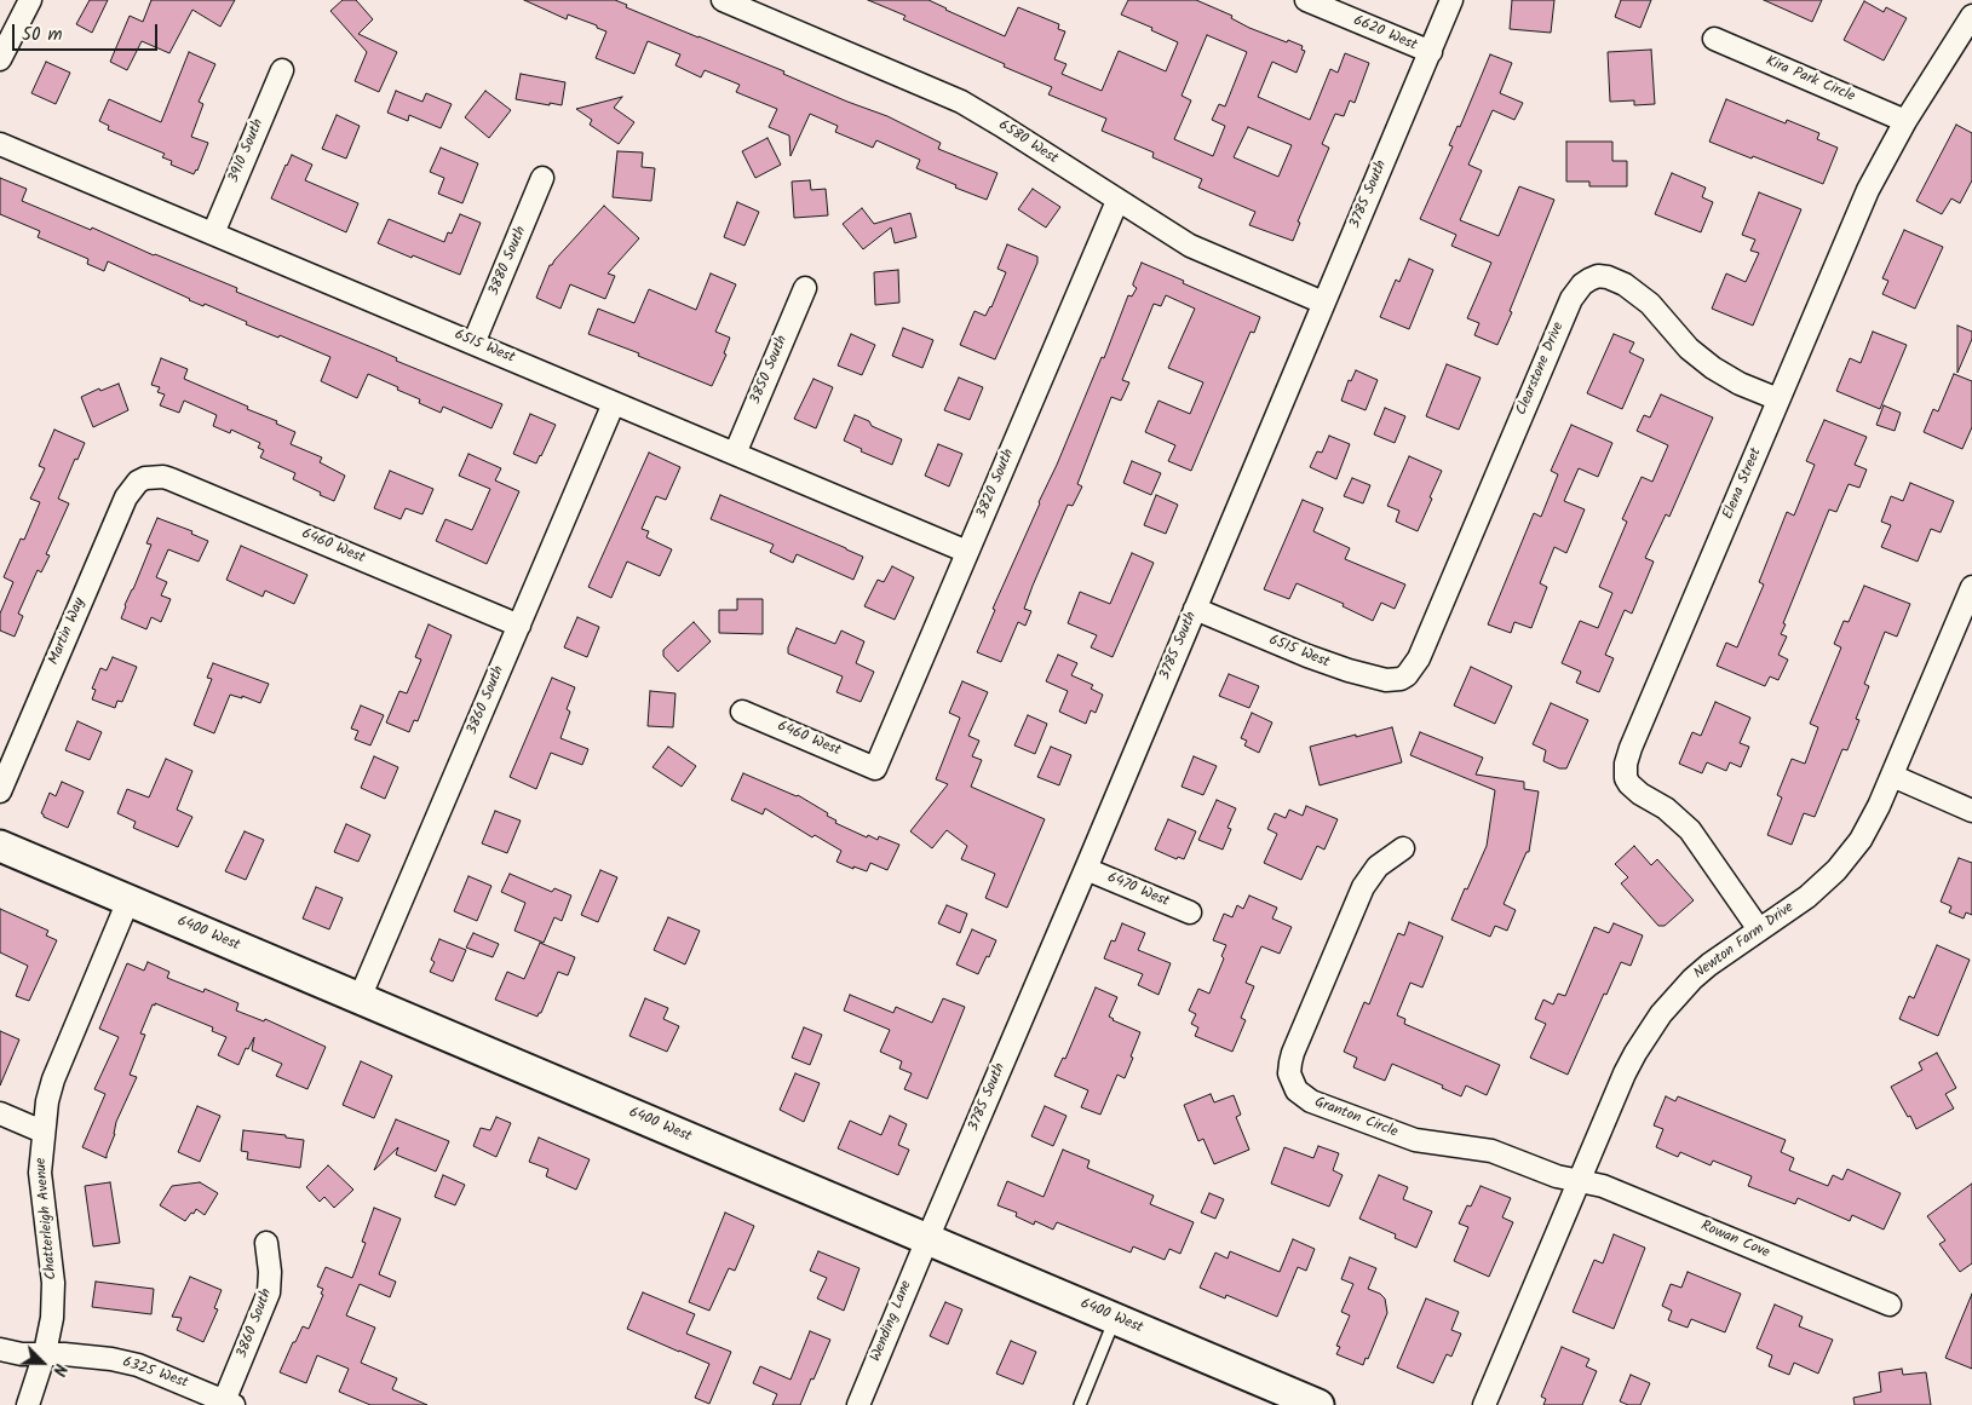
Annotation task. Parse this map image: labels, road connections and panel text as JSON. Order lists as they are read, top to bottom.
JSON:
{
  "streets": {
    "street": [
      "6620 West",
      "Kira Park Circle",
      "6580 West",
      "3910 South",
      "3785 South",
      "3880 South",
      "6515 West",
      "Clearstone Drive",
      "3850 South",
      "3820 South",
      "Elena Street",
      "6460 West",
      "Martin Way",
      "3860 South",
      "6470 West",
      "6400 West",
      "Newton Farm Drive",
      "Granton Circle",
      "Chatterleigh Avenue",
      "Rowan Cove",
      "Wending Lane",
      "6325 West"
    ]
  },
  "crossings": [
    ["6620 West", "3785 South"],
    ["Kira Park Circle", "Elena Street"],
    ["6580 West", "3785 South"],
    ["6580 West", "3820 South"],
    ["3910 South", "6515 West"],
    ["3785 South", "6515 West"],
    ["3785 South", "6470 West"],
    ["3785 South", "6400 West"],
    ["3785 South", "Wending Lane"],
    ["3880 South", "6515 West"],
    ["6515 West", "Clearstone Drive"],
    ["6515 West", "3850 South"],
    ["6515 West", "3820 South"],
    ["6515 West", "3860 South"],
    ["Clearstone Drive", "Elena Street"],
    ["3820 South", "6460 West"],
    ["Elena Street", "Newton Farm Drive"],
    ["6460 West", "Martin Way"],
    ["6460 West", "3860 South"],
    ["3860 South", "6400 West"],
    ["3860 South", "6325 West"],
    ["6400 West", "Chatterleigh Avenue"],
    ["6400 West", "Wending Lane"],
    ["Newton Farm Drive", "Granton Circle"],
    ["Newton Farm Drive", "Rowan Cove"],
    ["Granton Circle", "Rowan Cove"],
    ["Chatterleigh Avenue", "6325 West"]
  ],
  "scale_bar": "50 m",
  "north": "bottom right"
}
